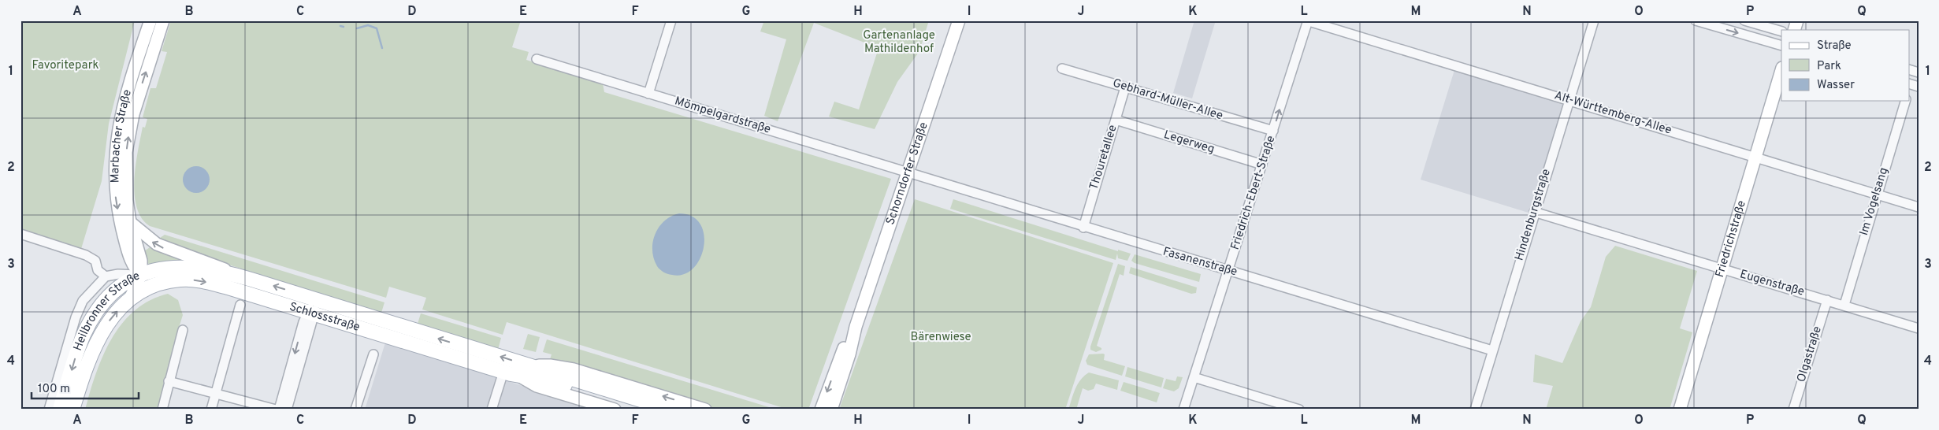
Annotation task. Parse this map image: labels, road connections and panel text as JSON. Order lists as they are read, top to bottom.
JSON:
{
  "streets": {
    "main road": [
      "Marbacher Straße",
      "Schorndorfer Straße",
      "Friedrichstraße",
      "Heilbronner Straße",
      "Schlossstraße"
    ],
    "street": [
      "Gebhard-Müller-Allee",
      "Alt-Württemberg-Allee",
      "Mömpelgardstraße",
      "Legerweg",
      "Thouretallee",
      "Friedrich-Ebert-Straße",
      "Im Vogelsang",
      "Hindenburgstraße",
      "Fasanenstraße",
      "Eugenstraße",
      "Olgastraße"
    ]
  },
  "crossings": [
    ["Gebhard-Müller-Allee", "Thouretallee"],
    ["Gebhard-Müller-Allee", "Friedrich-Ebert-Straße"],
    ["Alt-Württemberg-Allee", "Friedrich-Ebert-Straße"],
    ["Alt-Württemberg-Allee", "Im Vogelsang"],
    ["Alt-Württemberg-Allee", "Hindenburgstraße"],
    ["Alt-Württemberg-Allee", "Friedrichstraße"],
    ["Mömpelgardstraße", "Schorndorfer Straße"],
    ["Mömpelgardstraße", "Fasanenstraße"],
    ["Marbacher Straße", "Heilbronner Straße"],
    ["Marbacher Straße", "Schlossstraße"],
    ["Legerweg", "Thouretallee"],
    ["Legerweg", "Friedrich-Ebert-Straße"],
    ["Thouretallee", "Fasanenstraße"],
    ["Schorndorfer Straße", "Fasanenstraße"],
    ["Friedrich-Ebert-Straße", "Fasanenstraße"],
    ["Im Vogelsang", "Eugenstraße"],
    ["Hindenburgstraße", "Fasanenstraße"],
    ["Hindenburgstraße", "Eugenstraße"],
    ["Friedrichstraße", "Eugenstraße"],
    ["Eugenstraße", "Olgastraße"],
    ["Heilbronner Straße", "Schlossstraße"]
  ],
  "parks": ["Gartenanlage Mathildenhof", "Favoritepark", "Bärenwiese"],
  "legend": ["Straße", "Park", "Wasser"],
  "scale_bar": "100 m",
  "grid": {
    "columns": [
      "A",
      "B",
      "C",
      "D",
      "E",
      "F",
      "G",
      "H",
      "I",
      "J",
      "K",
      "L",
      "M",
      "N",
      "O",
      "P",
      "Q"
    ],
    "rows": [
      "1",
      "2",
      "3",
      "4"
    ]
  }
}
